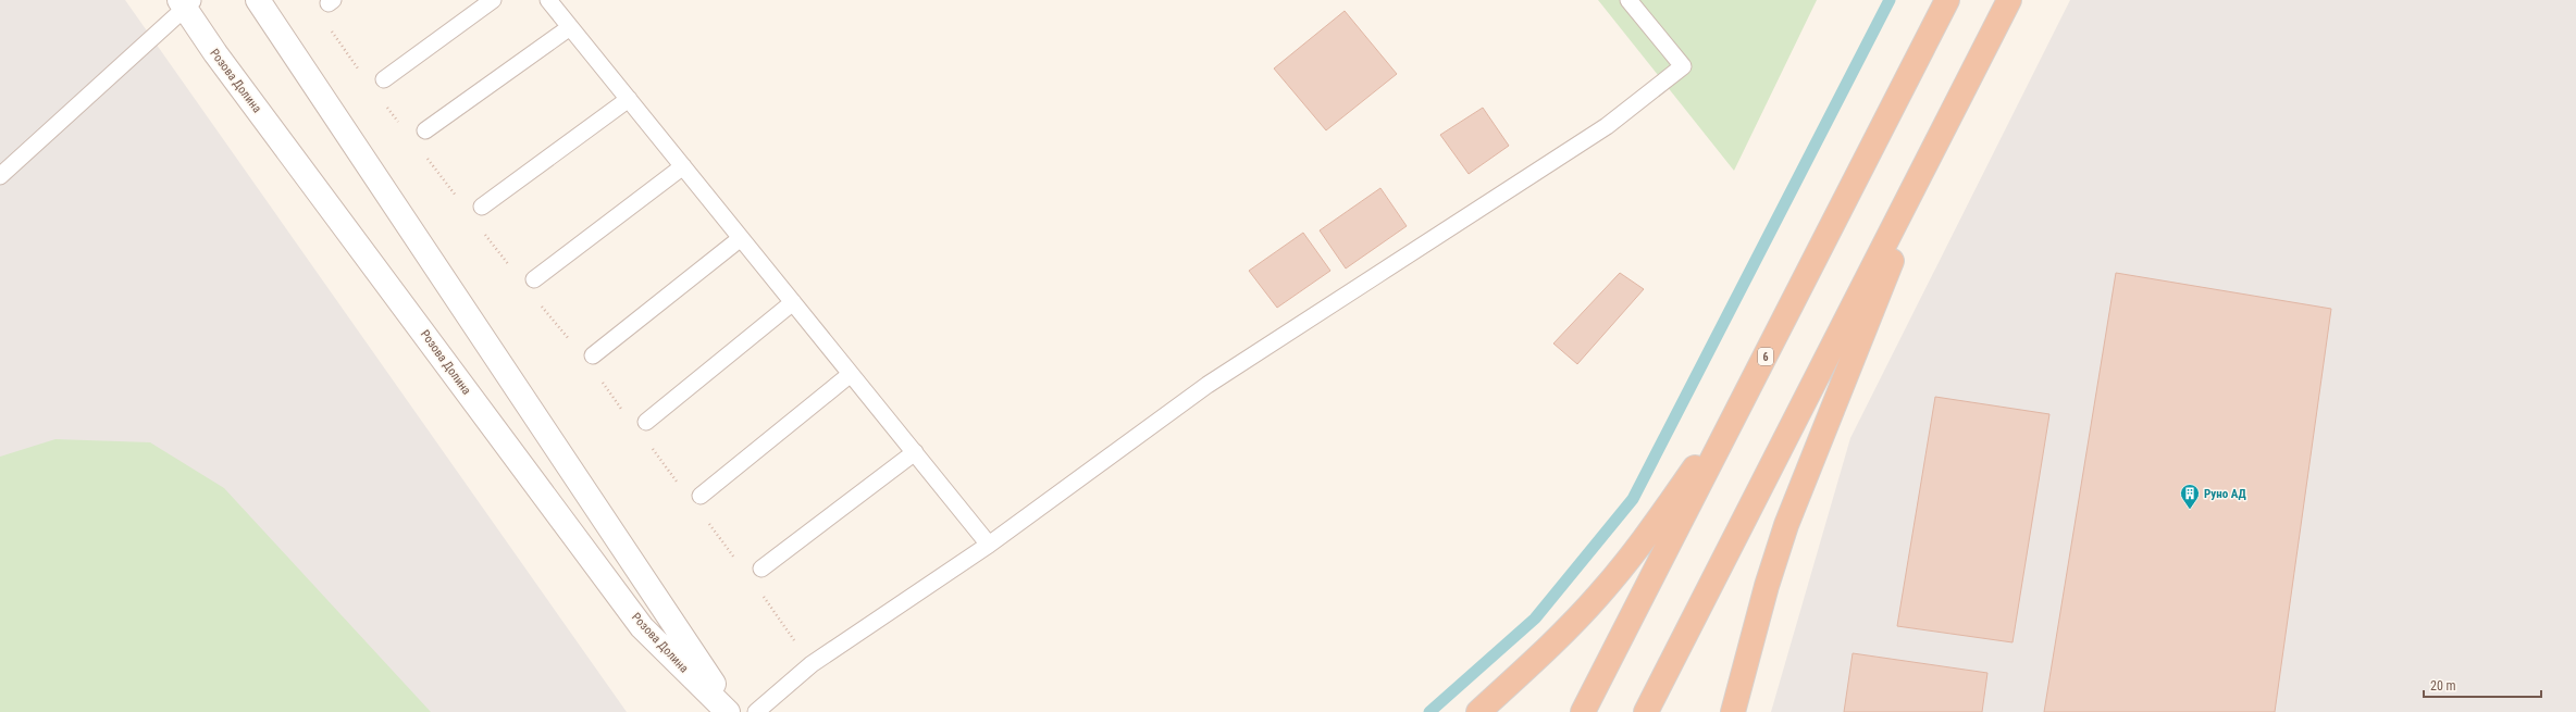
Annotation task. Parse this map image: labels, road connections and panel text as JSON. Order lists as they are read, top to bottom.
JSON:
{
  "streets": {
    "highway": ["6"],
    "street": ["Розова Долина"]
  },
  "places": {
    "building": ["Руно АД"]
  },
  "scale_bar": "20 m"
}
